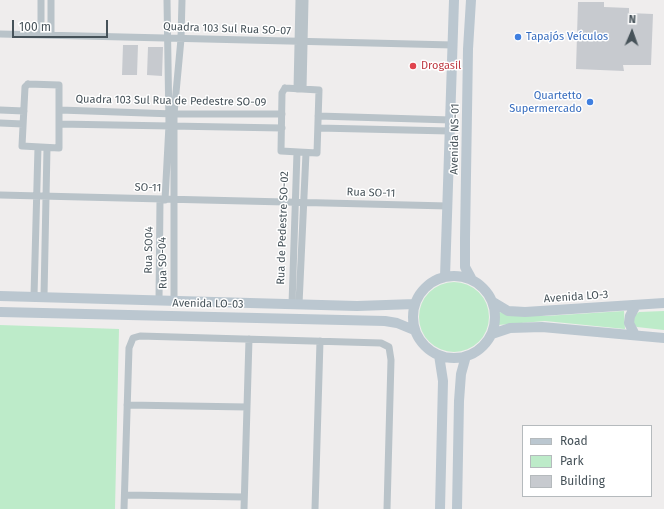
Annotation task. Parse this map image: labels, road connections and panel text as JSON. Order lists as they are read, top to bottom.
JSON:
{
  "streets": {
    "street": [
      "Quadra 103 Sul Rua SO-07",
      "Quadra 103 Sul Rua de Pedestre SO-09",
      "Avenida NS-01",
      "SO-11",
      "Rua SO-11",
      "Rua de Pedestre SO-02",
      "Rua SO04",
      "Rua SO-04",
      "Avenida LO-3",
      "Avenida LO-03"
    ]
  },
  "crossings": [
    ["Quadra 103 Sul Rua SO-07", "Avenida NS-01"],
    ["Avenida NS-01", "Rua SO-11"],
    ["Avenida NS-01", "Avenida LO-3"],
    ["Avenida NS-01", "Avenida LO-03"],
    ["SO-11", "Rua SO-11"],
    ["SO-11", "Rua de Pedestre SO-02"],
    ["SO-11", "Rua SO04"],
    ["SO-11", "Rua SO-04"],
    ["Rua SO-11", "Rua de Pedestre SO-02"],
    ["Rua de Pedestre SO-02", "Avenida LO-03"],
    ["Rua SO04", "Rua SO-04"],
    ["Rua SO04", "Avenida LO-03"],
    ["Rua SO-04", "Avenida LO-03"],
    ["Avenida LO-3", "Avenida LO-03"]
  ],
  "places": ["Tapajós Veículos", "Drogasil", "Quartetto Supermercado"],
  "legend": ["Road", "Park", "Building"],
  "scale_bar": "100 m",
  "north": "top"
}
